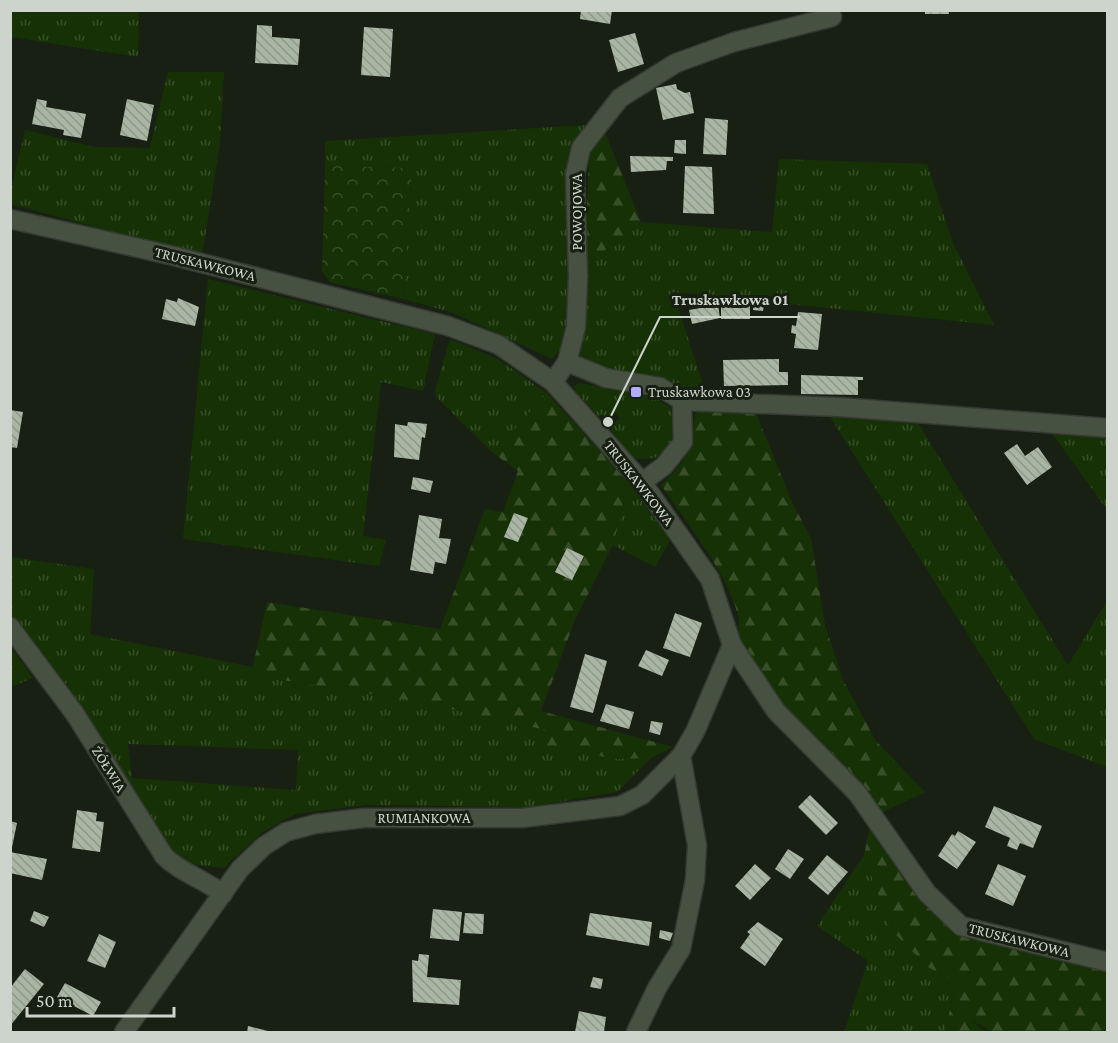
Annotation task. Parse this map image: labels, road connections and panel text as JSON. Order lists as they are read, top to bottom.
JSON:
{
  "streets": {
    "street": [
      "POWOJOWA",
      "TRUSKAWKOWA",
      "ŻÓŁWIA",
      "RUMIANKOWA"
    ]
  },
  "crossings": [
    ["POWOJOWA", "TRUSKAWKOWA"],
    ["TRUSKAWKOWA", "RUMIANKOWA"],
    ["ŻÓŁWIA", "RUMIANKOWA"]
  ],
  "places": {
    "transit": ["Truskawkowa 03"],
    "other": ["Truskawkowa 01"]
  },
  "scale_bar": "50 m"
}
